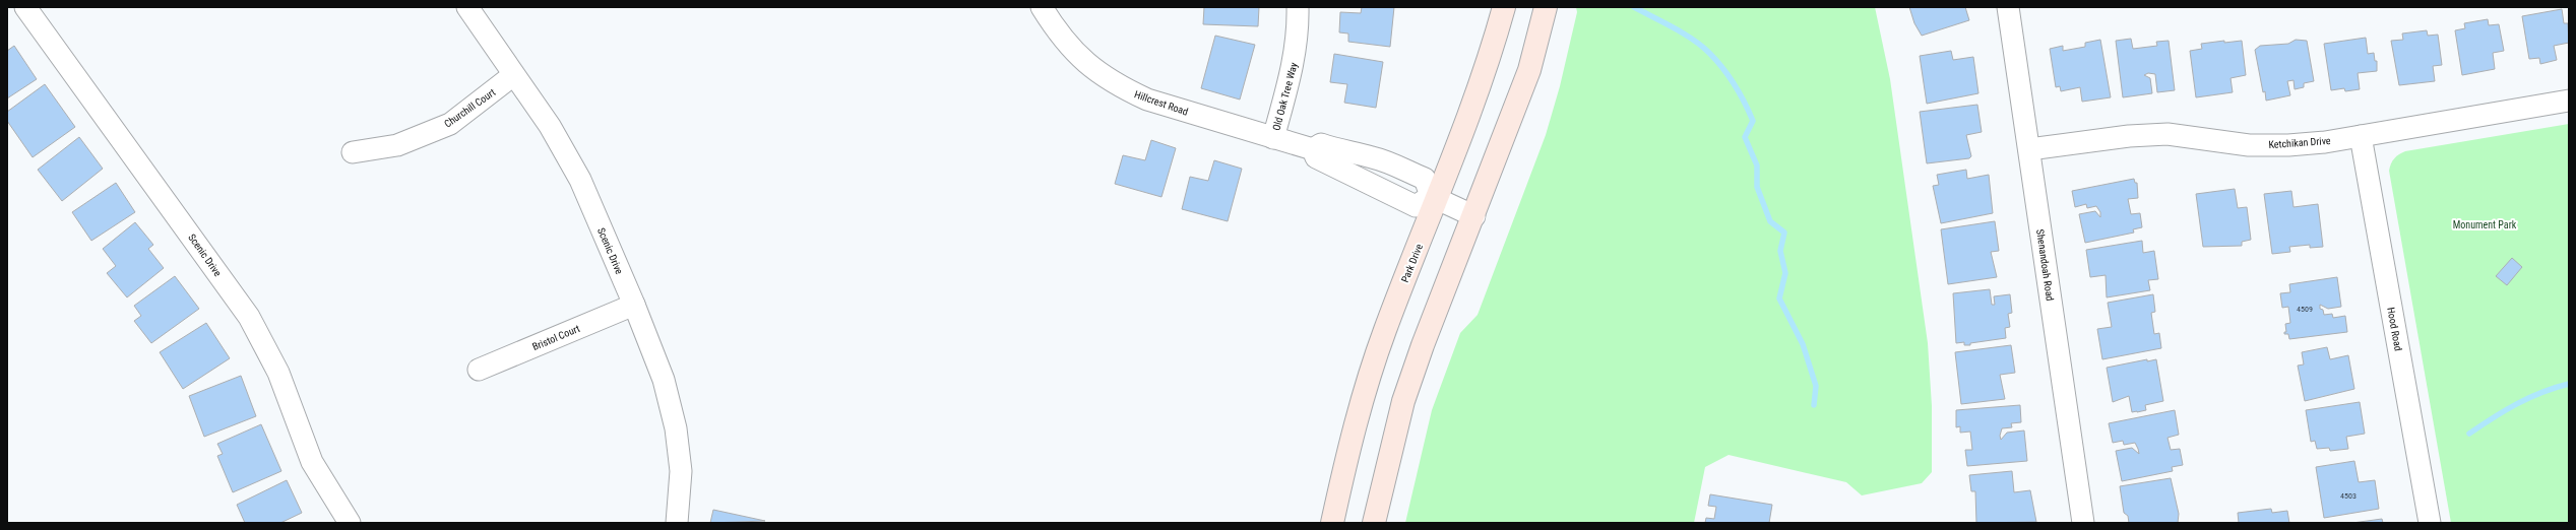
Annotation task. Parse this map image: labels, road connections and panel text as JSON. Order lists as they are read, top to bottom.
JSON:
{
  "streets": {
    "street": [
      "Old Oak Tree Way",
      "Hillcrest Road",
      "Churchill Court",
      "Ketchikan Drive",
      "Scenic Drive",
      "Park Drive",
      "Shenandoah Road",
      "Hood Road",
      "Bristol Court"
    ]
  },
  "crossings": [
    ["Old Oak Tree Way", "Hillcrest Road"],
    ["Hillcrest Road", "Park Drive"],
    ["Churchill Court", "Scenic Drive"],
    ["Ketchikan Drive", "Shenandoah Road"],
    ["Ketchikan Drive", "Hood Road"],
    ["Scenic Drive", "Bristol Court"]
  ],
  "parks": ["Monument Park"],
  "house_numbers": ["4509", "4503"]
}
